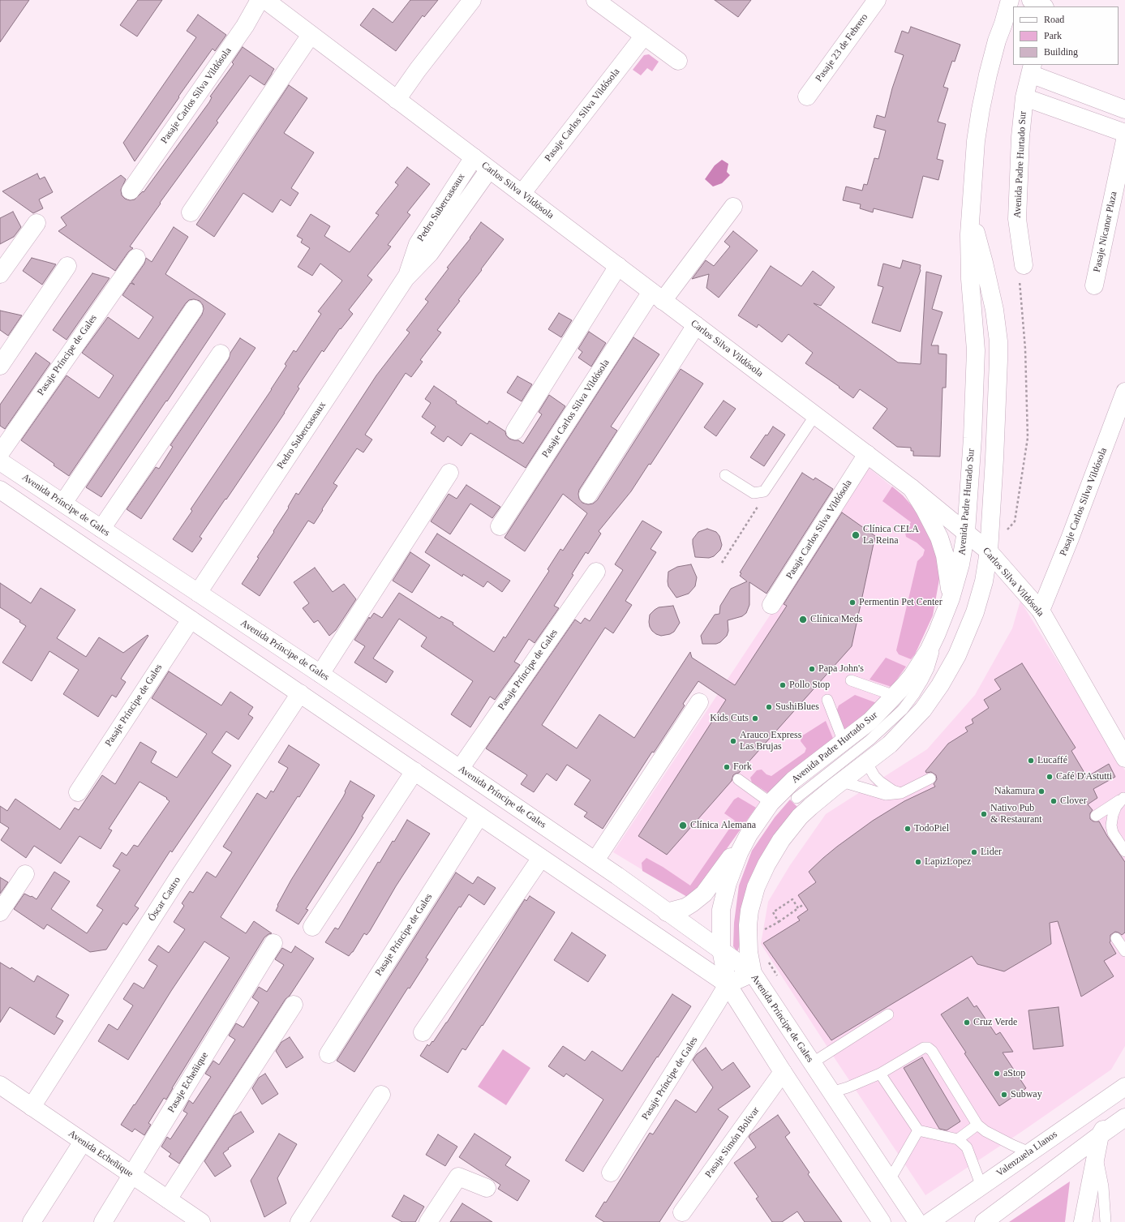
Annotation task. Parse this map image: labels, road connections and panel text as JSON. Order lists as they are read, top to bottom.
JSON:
{
  "streets": {
    "street": [
      "Pasaje 23 de Febrero",
      "Pasaje Carlos Silva Vildósola",
      "Avenida Padre Hurtado Sur",
      "Carlos Silva Vildósola",
      "Pedro Subercaseaux",
      "Pasaje Nicanor Plaza",
      "Pasaje Príncipe de Gales",
      "Avenida Príncipe de Gales",
      "Óscar Castro",
      "Pasaje Echeñique",
      "Pasaje Simón Bolívar",
      "Avenida Echeñique",
      "Valenzuela Llanos"
    ]
  },
  "crossings": [
    ["Pasaje Carlos Silva Vildósola", "Carlos Silva Vildósola"],
    ["Avenida Padre Hurtado Sur", "Carlos Silva Vildósola"],
    ["Avenida Padre Hurtado Sur", "Pasaje Príncipe de Gales"],
    ["Avenida Padre Hurtado Sur", "Avenida Príncipe de Gales"],
    ["Carlos Silva Vildósola", "Pedro Subercaseaux"],
    ["Pedro Subercaseaux", "Avenida Príncipe de Gales"],
    ["Pasaje Príncipe de Gales", "Avenida Príncipe de Gales"],
    ["Óscar Castro", "Avenida Echeñique"],
    ["Pasaje Echeñique", "Avenida Echeñique"]
  ],
  "places": [
    "Clínica CELA La Reina",
    "Permentin Pet Center",
    "Clínica Meds",
    "Papa John's",
    "Pollo Stop",
    "SushiBlues",
    "Kids Cuts",
    "Arauco Express Las Brujas",
    "Lucaffé",
    "Fork",
    "Café D'Astutti",
    "Nakamura",
    "Clover",
    "Nativo Pub & Restaurant",
    "Clínica Alemana",
    "TodoPiel",
    "Lider",
    "LapizLopez",
    "Cruz Verde",
    "aStop",
    "Subway"
  ],
  "legend": ["Road", "Park", "Building"]
}
